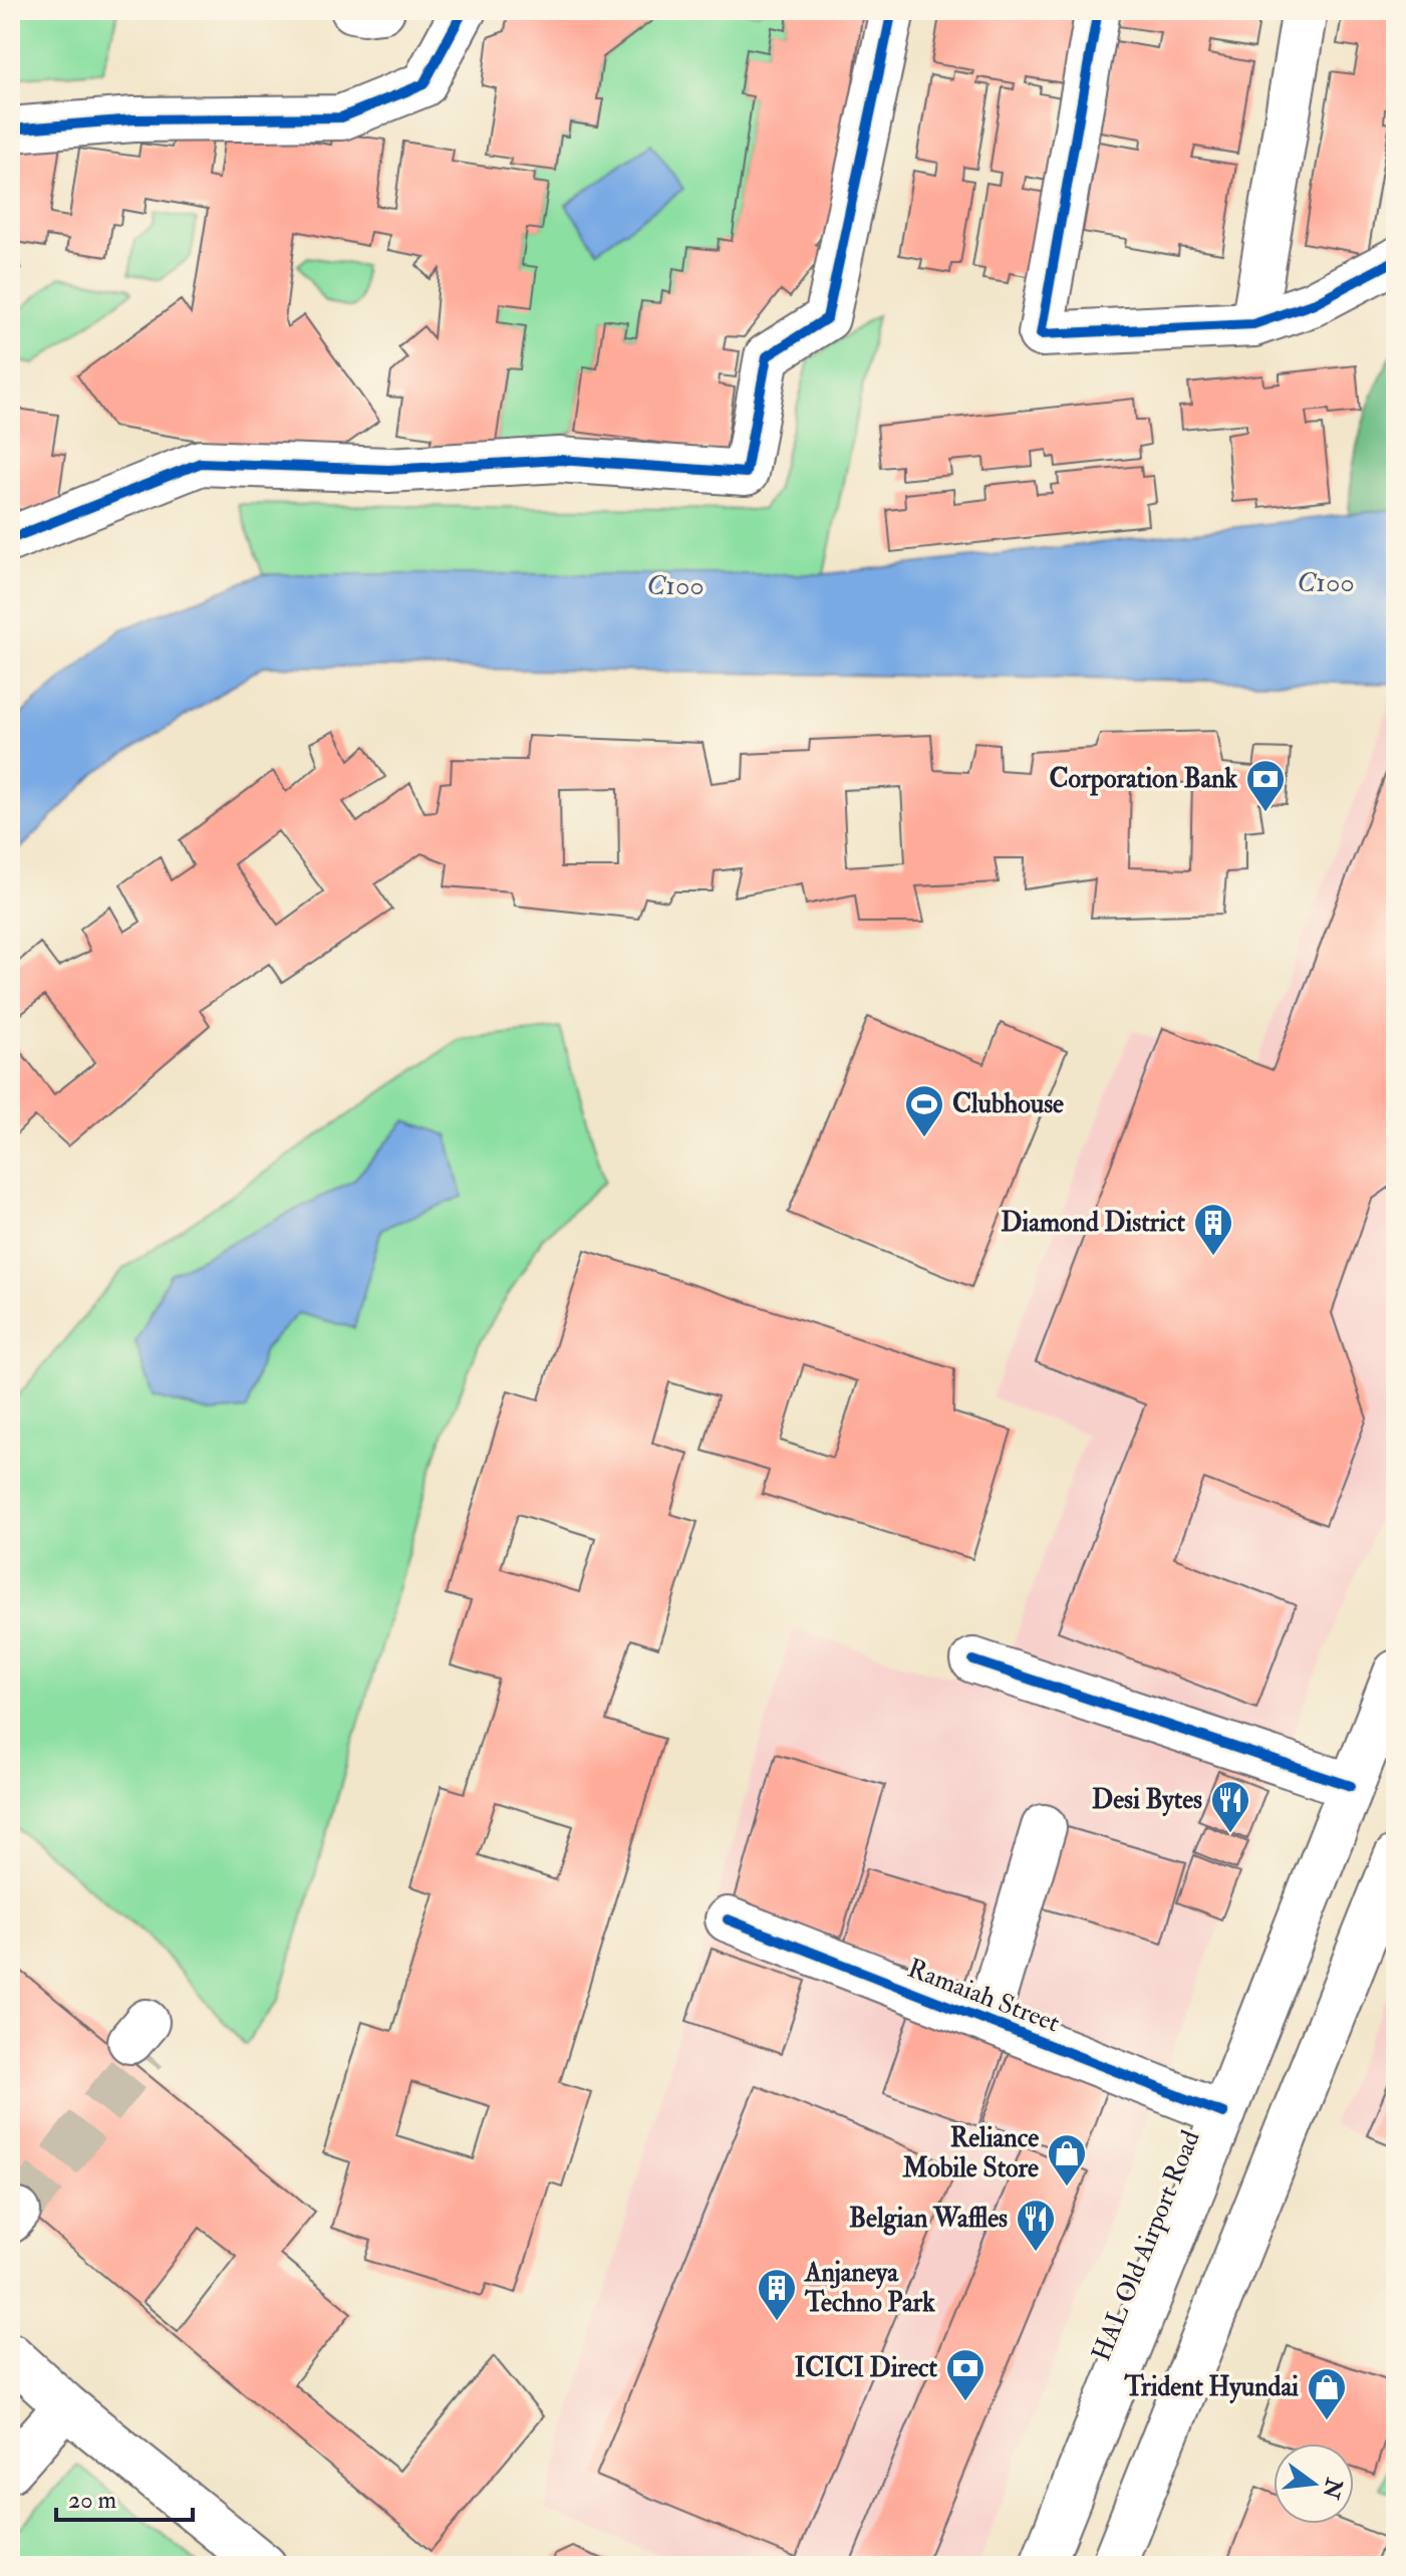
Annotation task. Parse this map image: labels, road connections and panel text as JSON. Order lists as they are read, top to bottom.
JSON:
{
  "streets": {
    "street": ["Ramaiah Street", "HAL Old Airport Road"]
  },
  "crossings": [
    ["Ramaiah Street", "HAL Old Airport Road"]
  ],
  "water": ["C100"],
  "places": {
    "bank": ["Corporation Bank", "ICICI Direct"],
    "sports": ["Clubhouse"],
    "building": ["Diamond District", "Anjaneya Techno Park"],
    "restaurant": ["Desi Bytes", "Belgian Waffles"],
    "shop": ["Reliance Mobile Store", "Trident Hyundai"]
  },
  "scale_bar": "20 m",
  "north": "right"
}
